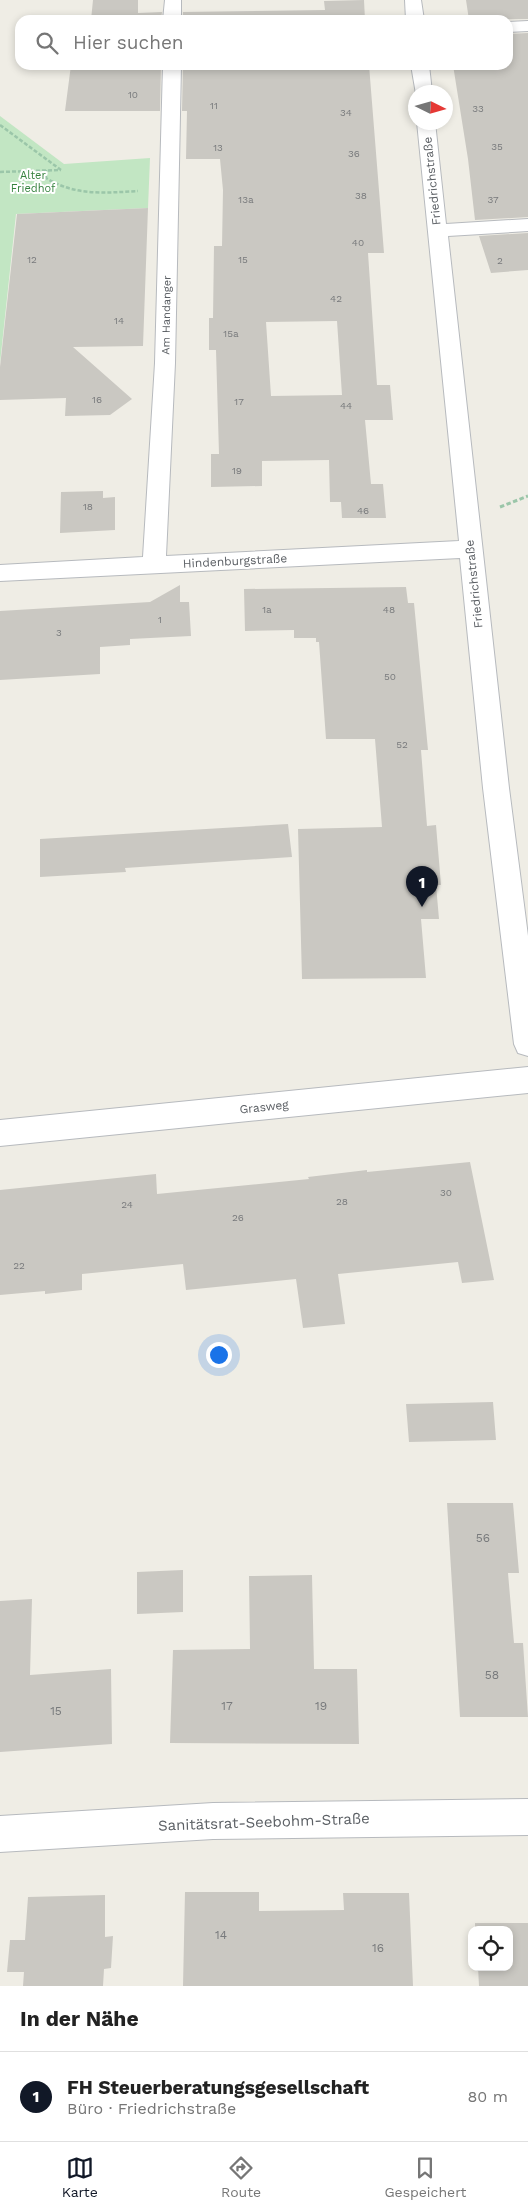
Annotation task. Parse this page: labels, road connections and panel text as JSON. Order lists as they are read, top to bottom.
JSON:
{
  "streets": {
    "street": [
      "Friedrichstraße",
      "Am Handanger",
      "Hindenburgstraße",
      "Grasweg",
      "Sanitätsrat-Seebohm-Straße"
    ]
  },
  "crossings": [
    ["Friedrichstraße", "Hindenburgstraße"],
    ["Am Handanger", "Hindenburgstraße"]
  ],
  "parks": ["Alter Friedhof"],
  "house_numbers": [
    "10",
    "11",
    "33",
    "34",
    "35",
    "13",
    "36",
    "38",
    "13a",
    "37",
    "40",
    "12",
    "15",
    "2",
    "42",
    "14",
    "15a",
    "16",
    "17",
    "44",
    "19",
    "18",
    "46",
    "1a",
    "48",
    "1",
    "3",
    "50",
    "52",
    "30",
    "28",
    "24",
    "26",
    "22",
    "56",
    "58",
    "17",
    "19",
    "15",
    "14",
    "16"
  ],
  "north": "right",
  "page": {
    "search": "Hier suchen",
    "pins": "1",
    "heading": "In der Nähe",
    "list": [
      {
        "mark": "1",
        "name": "FH Steuerberatungsgesellschaft",
        "note": "Büro · Friedrichstraße",
        "value": "80 m"
      }
    ],
    "nav": ["Karte", "Route", "Gespeichert"]
  }
}
